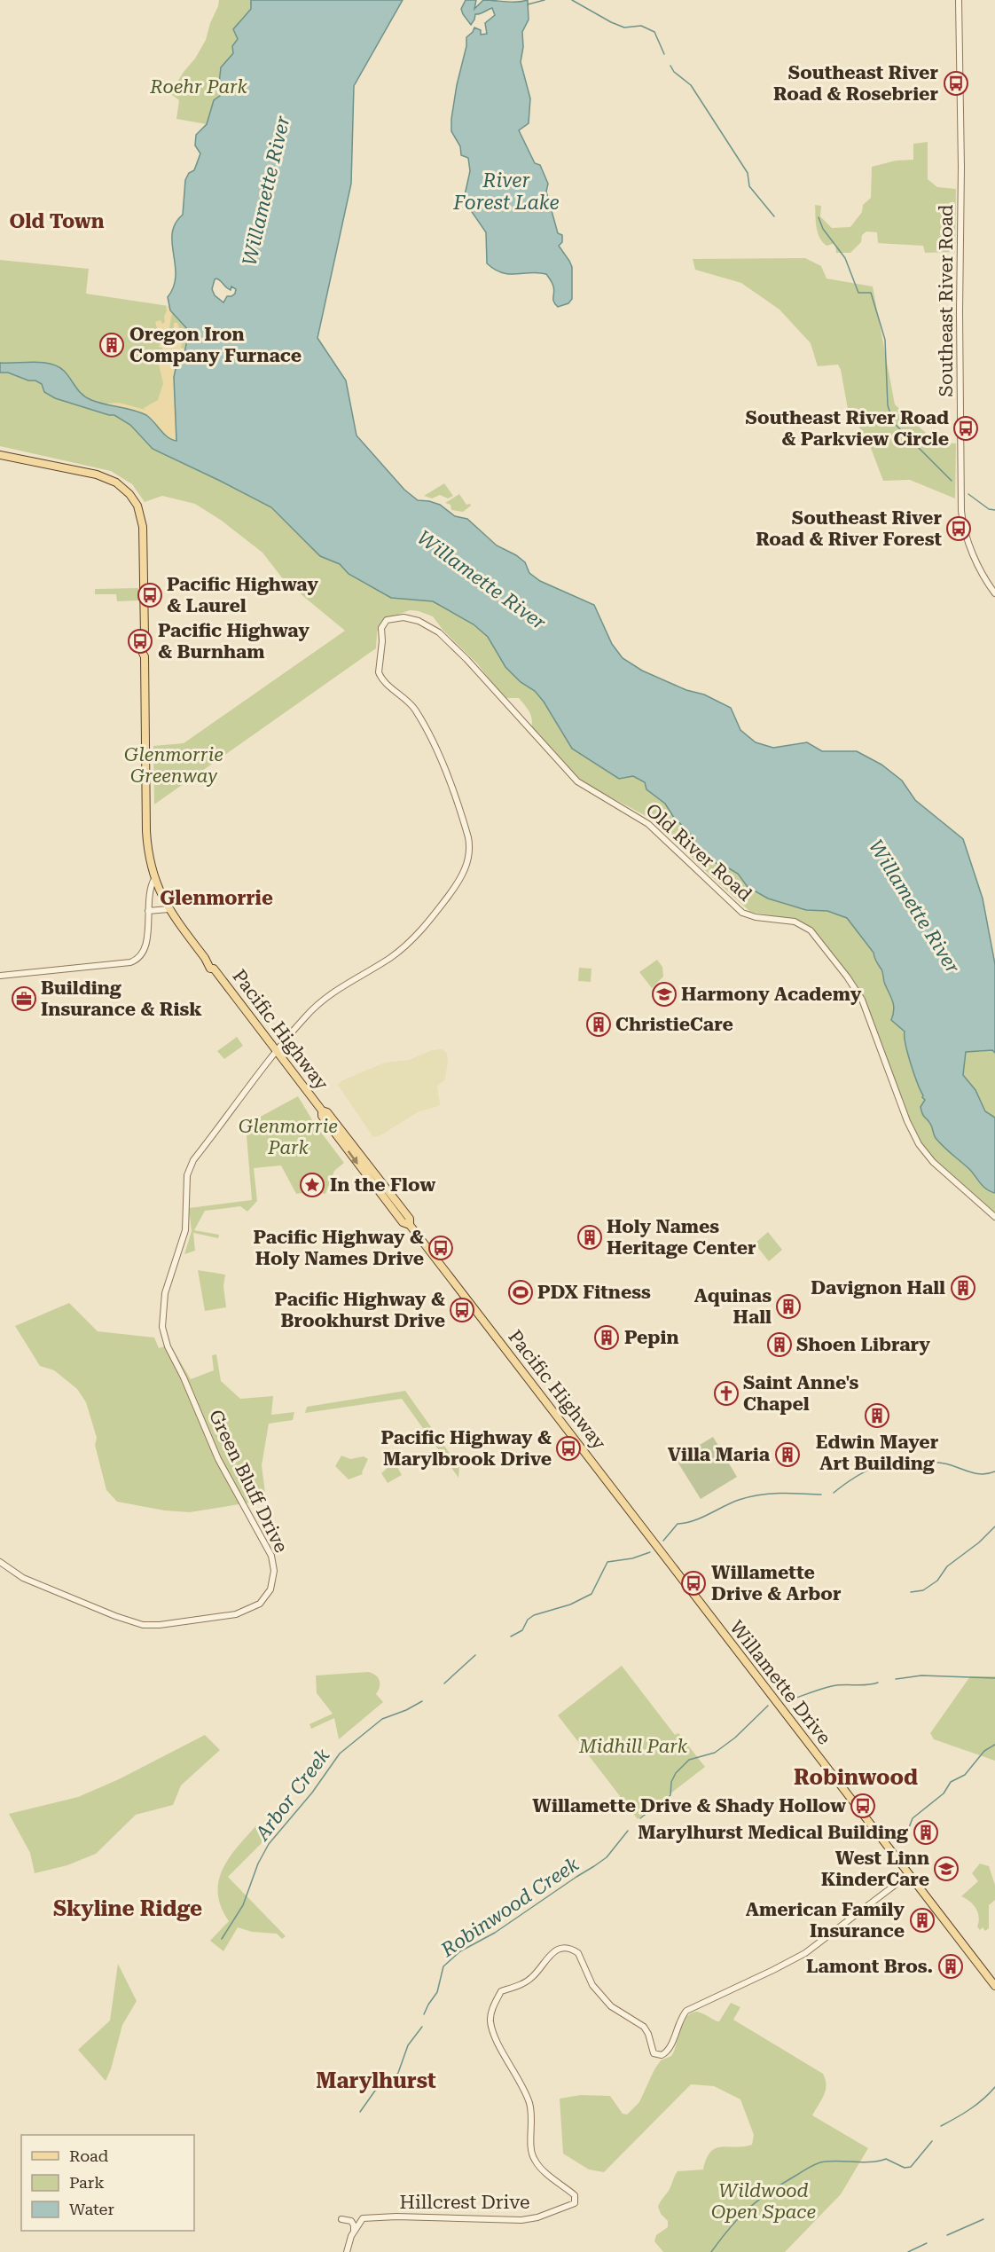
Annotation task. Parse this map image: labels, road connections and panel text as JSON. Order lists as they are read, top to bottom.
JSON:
{
  "streets": {
    "main road": ["Pacific Highway", "Willamette Drive"],
    "street": [
      "Southeast River Road",
      "Old River Road",
      "Green Bluff Drive",
      "Hillcrest Drive"
    ]
  },
  "crossings": [
    ["Old River Road", "Green Bluff Drive"],
    ["Pacific Highway", "Green Bluff Drive"],
    ["Pacific Highway", "Willamette Drive"],
    ["Willamette Drive", "Hillcrest Drive"]
  ],
  "districts": [
    "Old Town",
    "Glenmorrie",
    "Robinwood",
    "Skyline Ridge",
    "Marylhurst"
  ],
  "water": [
    "River Forest Lake",
    "Willamette River",
    "Arbor Creek",
    "Robinwood Creek"
  ],
  "parks": [
    "Roehr Park",
    "Glenmorrie Greenway",
    "Glenmorrie Park",
    "Midhill Park",
    "Wildwood Open Space"
  ],
  "places": {
    "bus stop": [
      "Southeast River Road & Rosebrier",
      "Southeast River Road & Parkview Circle",
      "Southeast River Road & River Forest",
      "Pacific Highway & Laurel",
      "Pacific Highway & Burnham",
      "Pacific Highway & Holy Names Drive",
      "Pacific Highway & Brookhurst Drive",
      "Pacific Highway & Marylbrook Drive",
      "Willamette Drive & Arbor",
      "Willamette Drive & Shady Hollow"
    ],
    "building": [
      "Oregon Iron Company Furnace",
      "ChristieCare",
      "Holy Names Heritage Center",
      "Davignon Hall",
      "Aquinas Hall",
      "Pepin",
      "Shoen Library",
      "Edwin Mayer Art Building",
      "Villa Maria",
      "Marylhurst Medical Building",
      "American Family Insurance",
      "Lamont Bros."
    ],
    "school or university": ["Harmony Academy", "West Linn KinderCare"],
    "office": ["Building Insurance & Risk"],
    "place": ["In the Flow"],
    "sports": ["PDX Fitness"],
    "church": ["Saint Anne's Chapel"]
  },
  "legend": ["Road", "Park", "Water"]
}
